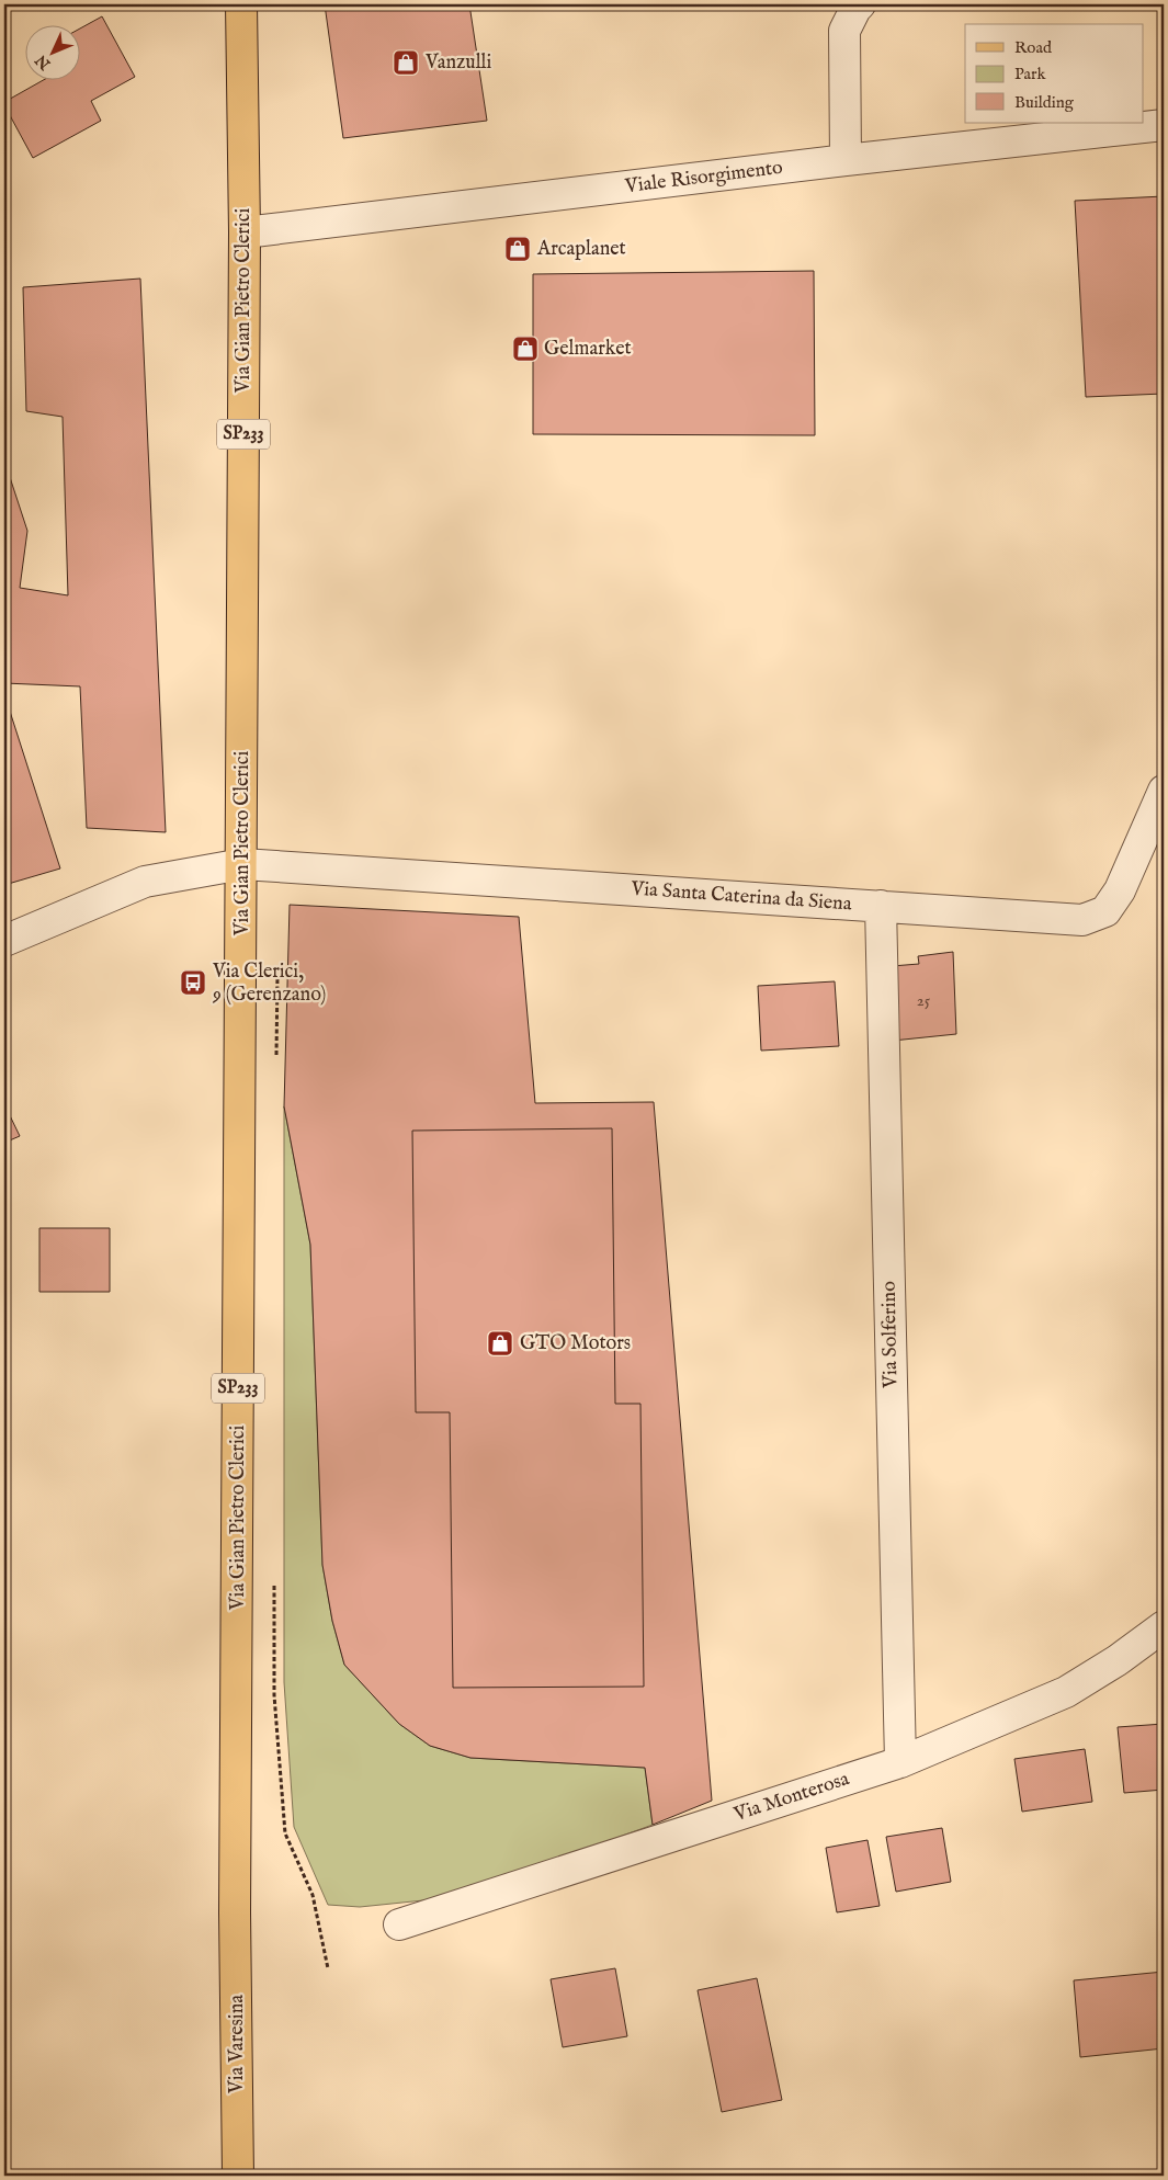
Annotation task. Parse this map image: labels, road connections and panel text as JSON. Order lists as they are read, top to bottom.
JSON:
{
  "streets": {
    "main road": ["Via Gian Pietro Clerici", "SP233", "Via Varesina"],
    "street": [
      "Viale Risorgimento",
      "Via Santa Caterina da Siena",
      "Via Solferino",
      "Via Monterosa"
    ]
  },
  "crossings": [
    ["Viale Risorgimento", "Via Gian Pietro Clerici"],
    ["Via Gian Pietro Clerici", "Via Santa Caterina da Siena"],
    ["Via Gian Pietro Clerici", "Via Varesina"],
    ["Via Santa Caterina da Siena", "Via Solferino"],
    ["Via Solferino", "Via Monterosa"]
  ],
  "places": {
    "shop": [
      "Vanzulli",
      "Arcaplanet",
      "Gelmarket",
      "GTO Motors"
    ],
    "bus stop": ["Via Clerici, 9 (Gerenzano)"]
  },
  "house_numbers": ["25"],
  "legend": ["Road", "Park", "Building"],
  "north": "bottom left"
}
